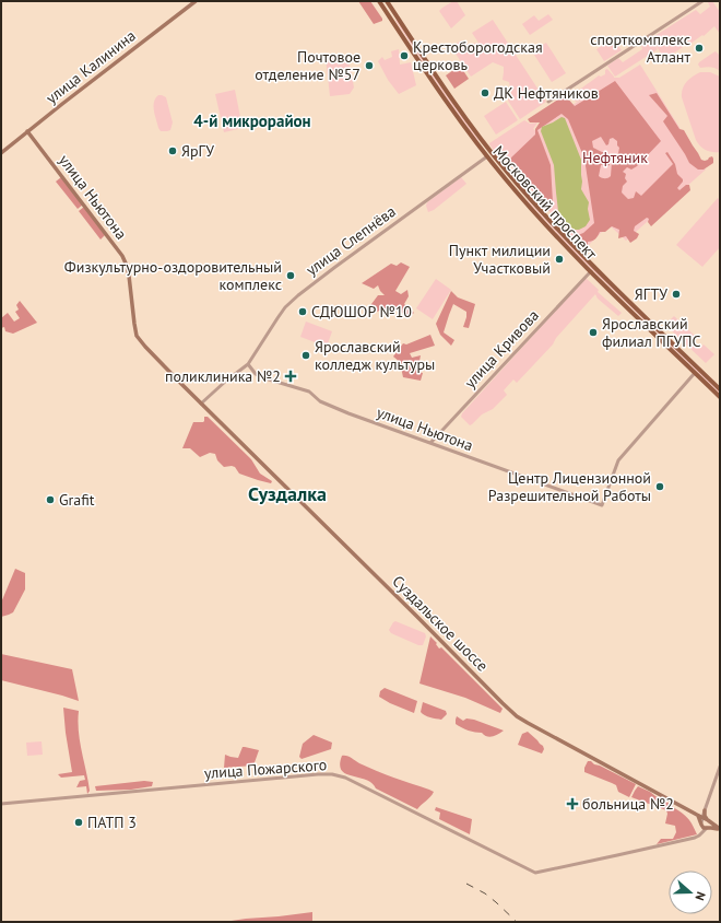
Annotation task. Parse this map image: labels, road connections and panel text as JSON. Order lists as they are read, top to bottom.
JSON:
{
  "streets": {
    "main road": [
      "улица Калинина",
      "улица Ньютона",
      "Московский проспект",
      "Суздальское шоссе"
    ],
    "street": ["улица Слепнёва", "улица Кривова", "улица Пожарского"]
  },
  "crossings": [
    ["улица Калинина", "улица Ньютона"],
    ["улица Ньютона", "Московский проспект"],
    ["улица Ньютона", "улица Слепнёва"],
    ["улица Ньютона", "улица Кривова"],
    ["улица Ньютона", "Суздальское шоссе"],
    ["Московский проспект", "улица Слепнёва"],
    ["Московский проспект", "улица Кривова"],
    ["улица Слепнёва", "Суздальское шоссе"]
  ],
  "districts": ["4-й микрорайон", "Суздалка"],
  "parks": ["Нефтяник"],
  "places": {
    "other": [
      "спорткомплекс Атлант",
      "Крестоборогодская церковь",
      "Почтовое отделение №57",
      "ДК Нефтяников",
      "ЯрГУ",
      "Пункт милиции Участковый",
      "Физкультурно-оздоровительный комплекс",
      "ЯГТУ",
      "СДЮШОР №10",
      "Ярославский филиал ПГУПС",
      "Ярославский колледж культуры",
      "Центр Лицензионной Разрешительной Работы",
      "Grafit",
      "ПАТП 3"
    ],
    "health": ["поликлиника №2", "больница №2"]
  },
  "north": "right"
}
